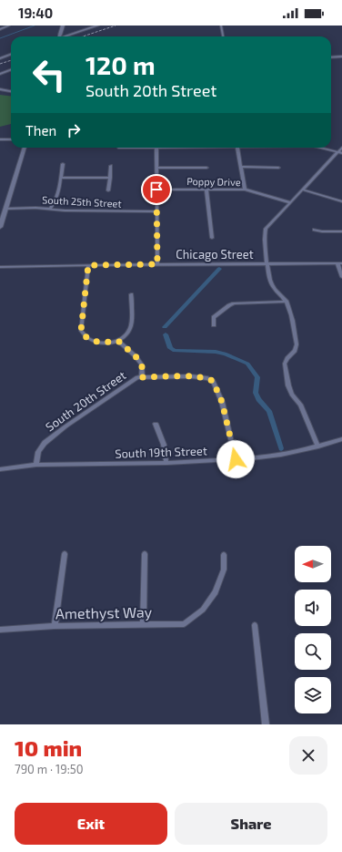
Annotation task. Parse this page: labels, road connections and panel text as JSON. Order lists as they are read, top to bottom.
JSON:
{
  "streets": {
    "street": [
      "Poppy Drive",
      "South 25th Street",
      "Chicago Street",
      "South 20th Street",
      "South 19th Street",
      "Amethyst Way"
    ]
  },
  "crossings": [
    ["South 20th Street", "South 19th Street"]
  ],
  "north": "left",
  "page": {
    "status": "19:40",
    "turn": ["120 m", "South 20th Street"],
    "then": "Then",
    "heading": ["10 min", "790 m · 19:50"],
    "buttons": ["Exit", "Share"]
  }
}
